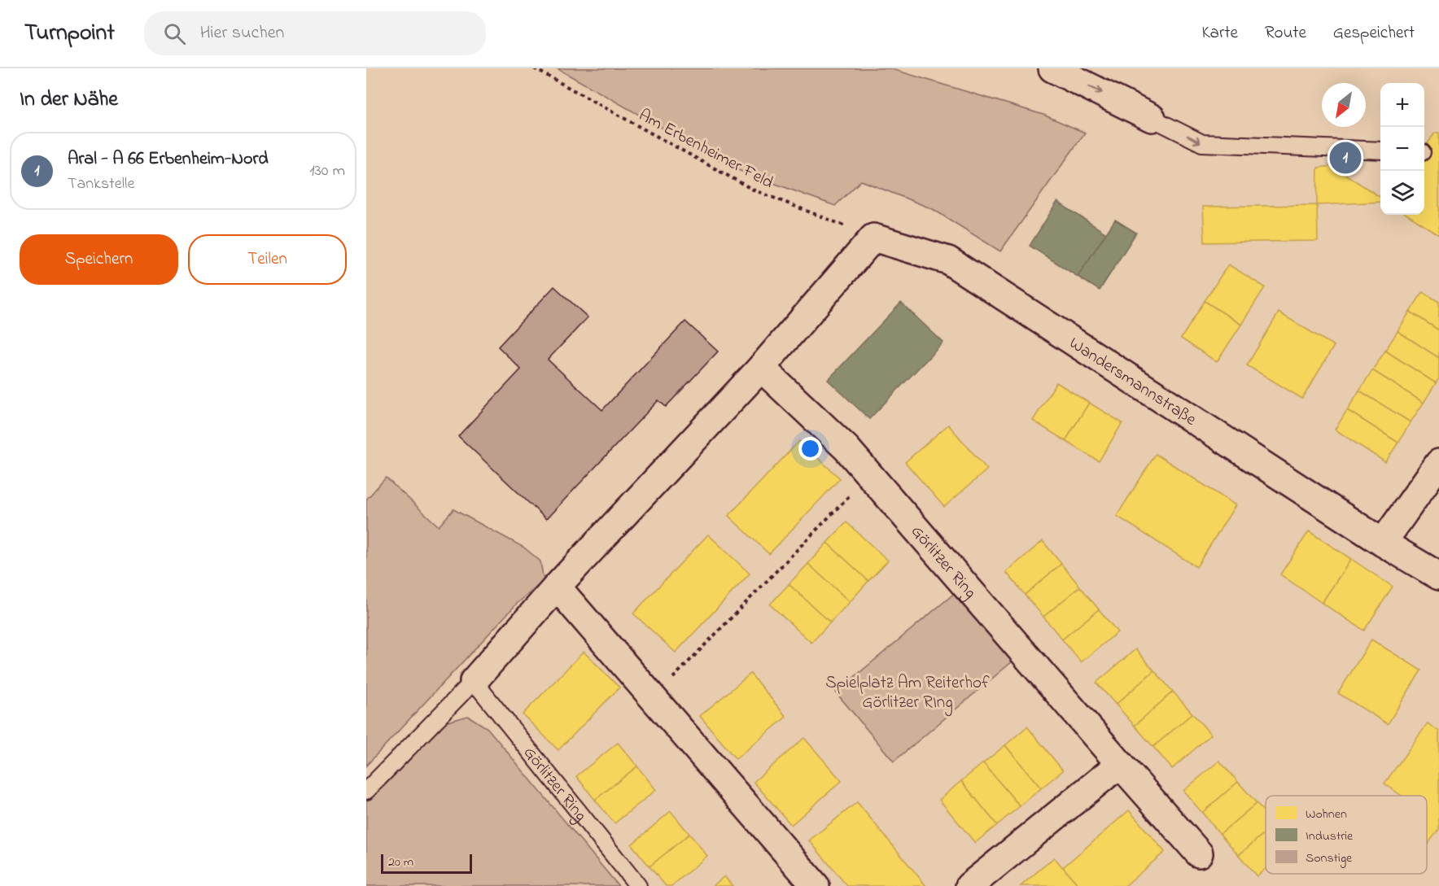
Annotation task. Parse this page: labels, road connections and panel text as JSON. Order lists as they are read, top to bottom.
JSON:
{
  "streets": {
    "main road": ["Wandersmannstraße", "Görlitzer Ring"],
    "path": ["Am Erbenheimer Feld"]
  },
  "crossings": [
    ["Am Erbenheimer Feld", "Wandersmannstraße"]
  ],
  "parks": ["Spielplatz Am Reiterhof Görlitzer RIng"],
  "legend": ["Wohnen", "Industrie", "Sonstige"],
  "scale_bar": "20 m",
  "north": "bottom left",
  "page": {
    "header": "Turnpoint",
    "search": "Hier suchen",
    "nav": ["Karte", "Route", "Gespeichert"],
    "heading": "In der Nähe",
    "map_buttons": ["+", "−"],
    "list": [
      {
        "mark": "1",
        "name": "Aral - A 66 Erbenheim-Nord",
        "note": "Tankstelle",
        "value": "130 m"
      }
    ],
    "pins": "1",
    "buttons": ["Speichern", "Teilen"],
    "scale": "20 m"
  }
}
